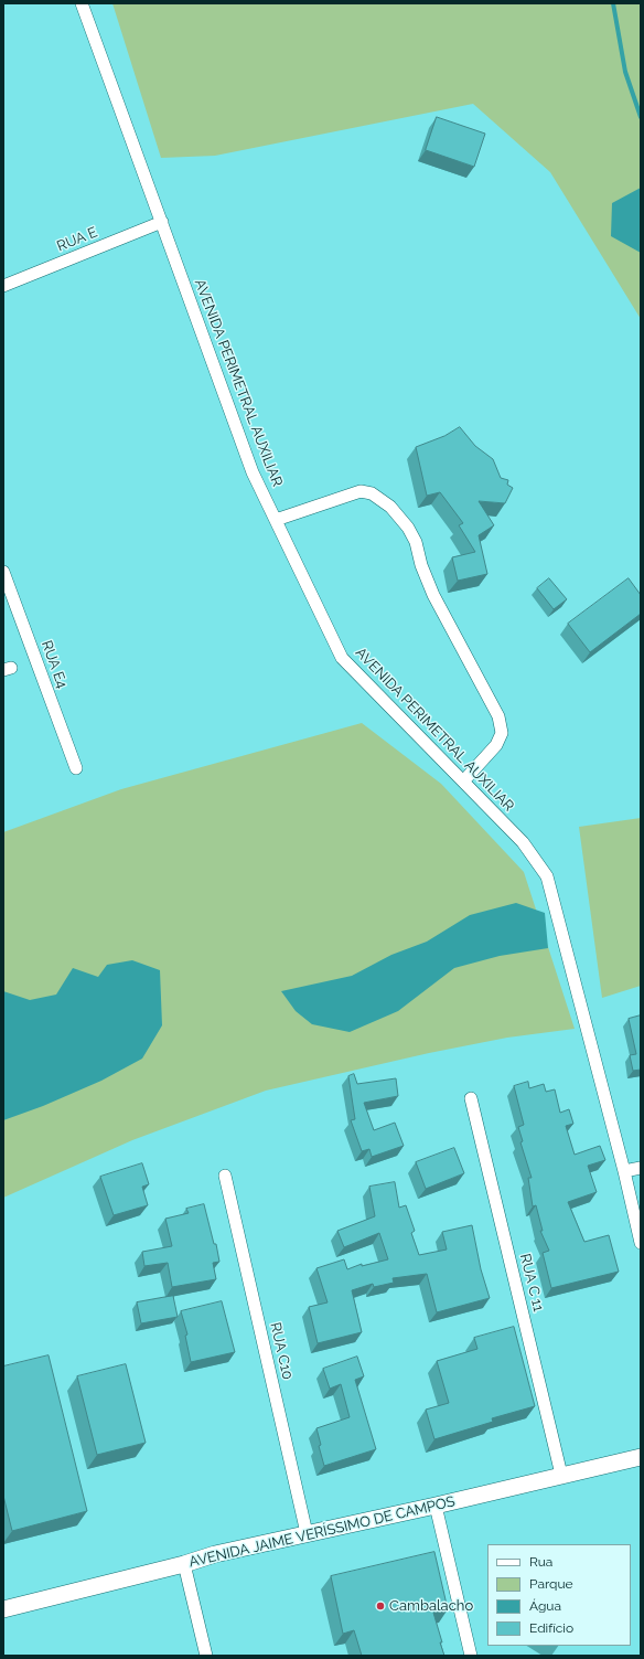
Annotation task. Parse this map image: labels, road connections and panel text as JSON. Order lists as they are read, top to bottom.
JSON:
{
  "streets": {
    "street": [
      "RUA E",
      "AVENIDA PERIMETRAL AUXILIAR",
      "RUA E4",
      "RUA C 11",
      "RUA C10",
      "AVENIDA JAIME VERÍSSIMO DE CAMPOS"
    ]
  },
  "crossings": [
    ["RUA E", "AVENIDA PERIMETRAL AUXILIAR"],
    ["RUA C 11", "AVENIDA JAIME VERÍSSIMO DE CAMPOS"],
    ["RUA C10", "AVENIDA JAIME VERÍSSIMO DE CAMPOS"]
  ],
  "places": ["Cambalacho"],
  "legend": [
    "Rua",
    "Parque",
    "Água",
    "Edifício"
  ]
}
